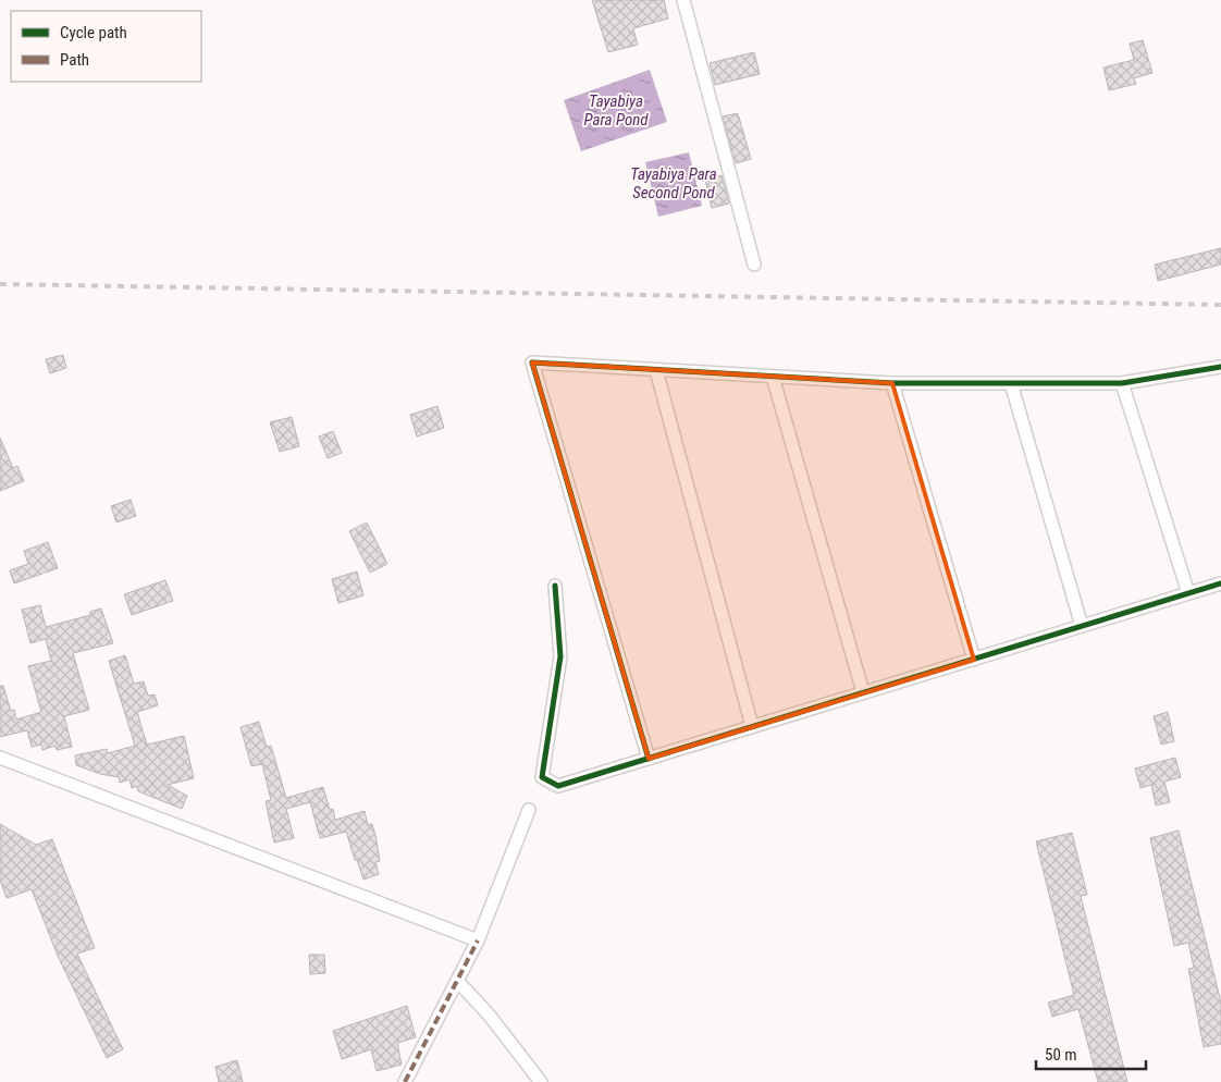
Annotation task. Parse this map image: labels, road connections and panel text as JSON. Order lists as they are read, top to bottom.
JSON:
{
  "water": ["Tayabiya Para Pond", "Tayabiya Para Second Pond"],
  "legend": ["Cycle path", "Path"],
  "scale_bar": "50 m"
}
